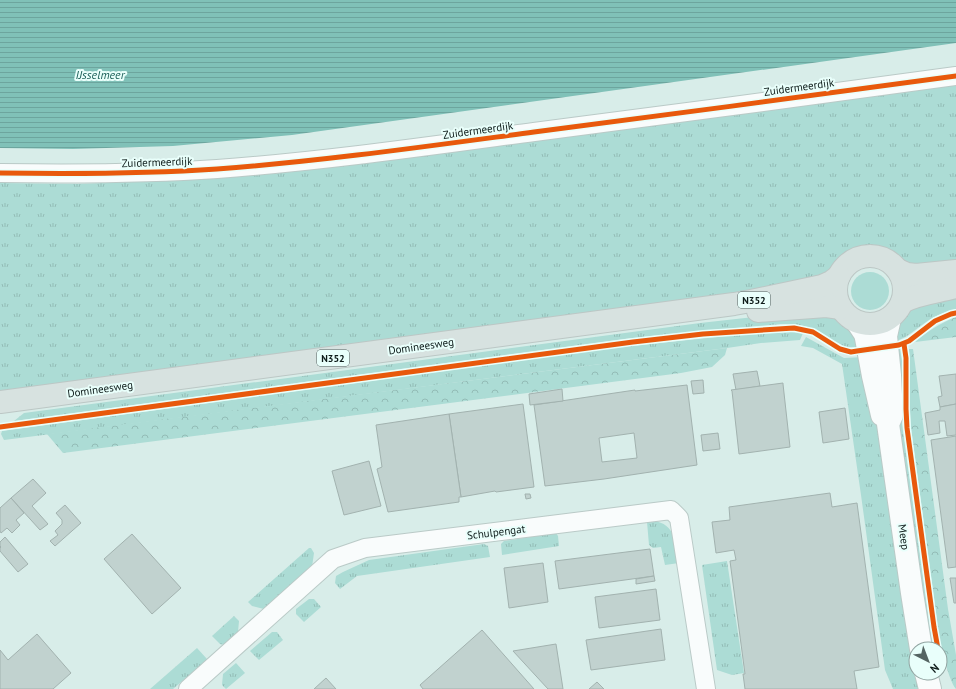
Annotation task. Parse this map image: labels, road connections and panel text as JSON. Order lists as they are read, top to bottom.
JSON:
{
  "streets": {
    "main road": ["N352", "Domineesweg", "Meep"],
    "street": ["Zuidermeerdijk", "Schulpengat"]
  },
  "crossings": [
    ["N352", "Domineesweg"],
    ["N352", "Meep"],
    ["Domineesweg", "Meep"]
  ],
  "water": ["IJsselmeer"],
  "north": "bottom right"
}
